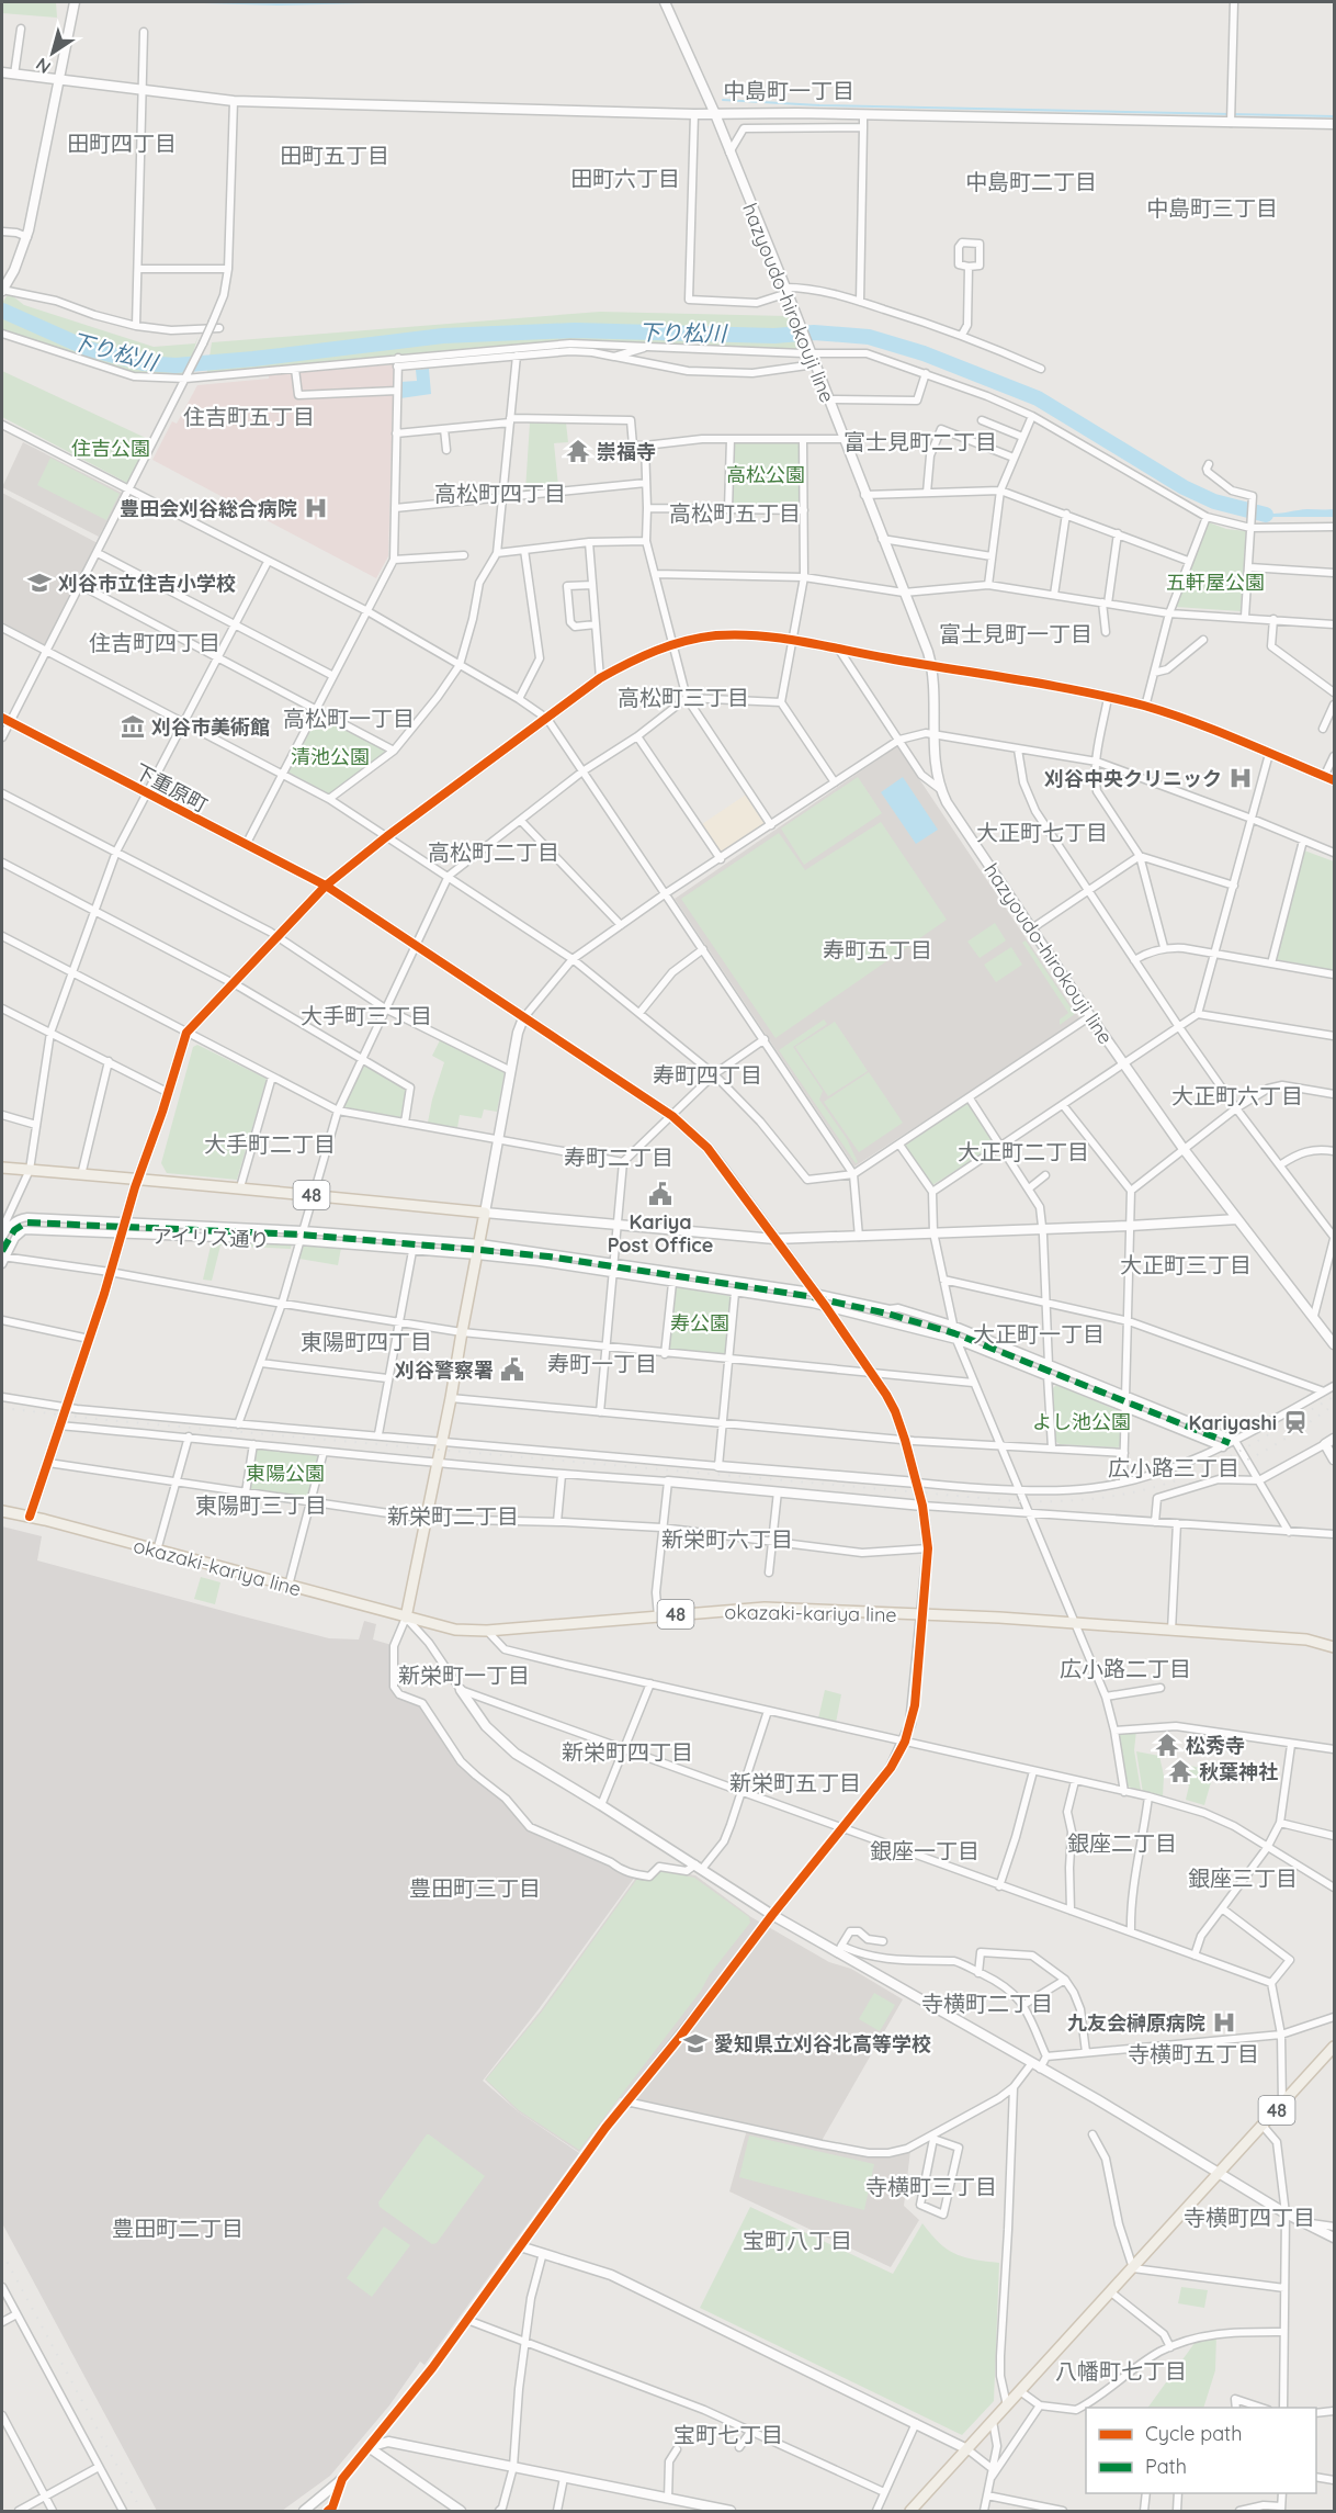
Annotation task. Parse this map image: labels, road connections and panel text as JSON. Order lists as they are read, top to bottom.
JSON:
{
  "streets": {
    "main road": ["48", "okazaki-kariya line"],
    "street": ["hazyoudo-hirokouji line", "下重原町", "アイリス通り"]
  },
  "crossings": [
    ["下重原町", "アイリス通り"],
    ["下重原町", "okazaki-kariya line"]
  ],
  "districts": [
    "中島町一丁目",
    "田町四丁目",
    "田町五丁目",
    "田町六丁目",
    "中島町二丁目",
    "中島町三丁目",
    "住吉町五丁目",
    "富士見町二丁目",
    "高松町四丁目",
    "高松町五丁目",
    "富士見町一丁目",
    "住吉町四丁目",
    "高松町三丁目",
    "高松町一丁目",
    "大正町七丁目",
    "高松町二丁目",
    "寿町五丁目",
    "大手町三丁目",
    "寿町四丁目",
    "大正町六丁目",
    "大手町二丁目",
    "大正町二丁目",
    "寿町二丁目",
    "大正町三丁目",
    "大正町一丁目",
    "東陽町四丁目",
    "寿町一丁目",
    "広小路三丁目",
    "東陽町三丁目",
    "新栄町二丁目",
    "新栄町六丁目",
    "広小路二丁目",
    "新栄町一丁目",
    "新栄町四丁目",
    "新栄町五丁目",
    "銀座二丁目",
    "銀座一丁目",
    "銀座三丁目",
    "豊田町三丁目",
    "寺横町二丁目",
    "寺横町五丁目",
    "寺横町三丁目",
    "寺横町四丁目",
    "豊田町二丁目",
    "宝町八丁目",
    "八幡町七丁目",
    "宝町七丁目"
  ],
  "water": ["下り松川"],
  "parks": [
    "住吉公園",
    "高松公園",
    "五軒屋公園",
    "清池公園",
    "寿公園",
    "よし池公園",
    "東陽公園"
  ],
  "places": {
    "temple": ["崇福寺", "松秀寺", "秋葉神社"],
    "hospital": ["豊田会刈谷総合病院", "刈谷中央クリニック", "九友会榊原病院"],
    "school or university": ["刈谷市立住吉小学校", "愛知県立刈谷北高等学校"],
    "museum": ["刈谷市美術館"],
    "public building": ["Kariya Post Office", "刈谷警察署"],
    "station": ["Kariyashi"]
  },
  "legend": ["Cycle path", "Path"],
  "north": "bottom left"
}
